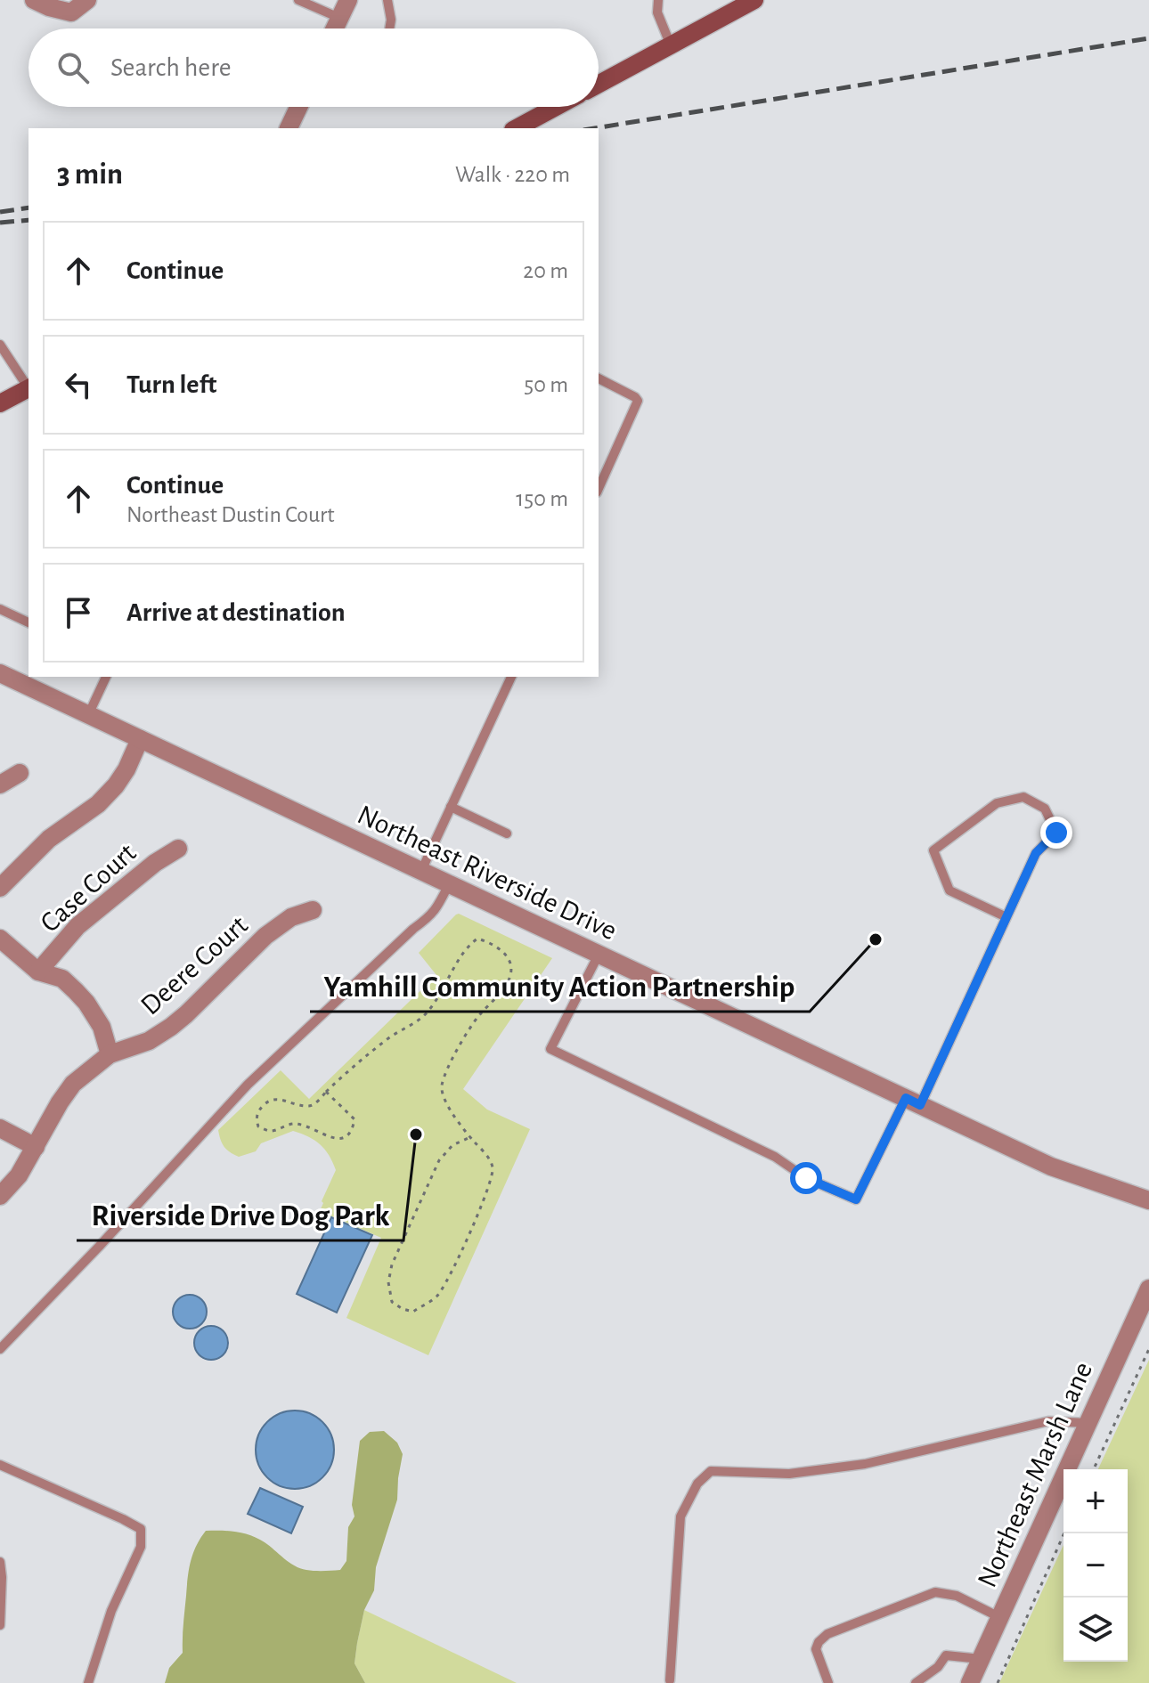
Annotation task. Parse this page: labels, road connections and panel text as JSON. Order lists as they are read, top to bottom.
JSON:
{
  "streets": {
    "street": [
      "Northeast Riverside Drive",
      "Case Court",
      "Deere Court",
      "Northeast Marsh Lane"
    ]
  },
  "places": ["Yamhill Community Action Partnership", "Riverside Drive Dog Park"],
  "page": {
    "search": "Search here",
    "heading": ["3 min", "Walk · 220 m"],
    "list": [
      ["Continue", "20 m"],
      ["Turn left", "50 m"],
      ["Continue", "Northeast Dustin Court", "150 m"],
      "Arrive at destination"
    ],
    "map_buttons": ["+", "−"]
  }
}
